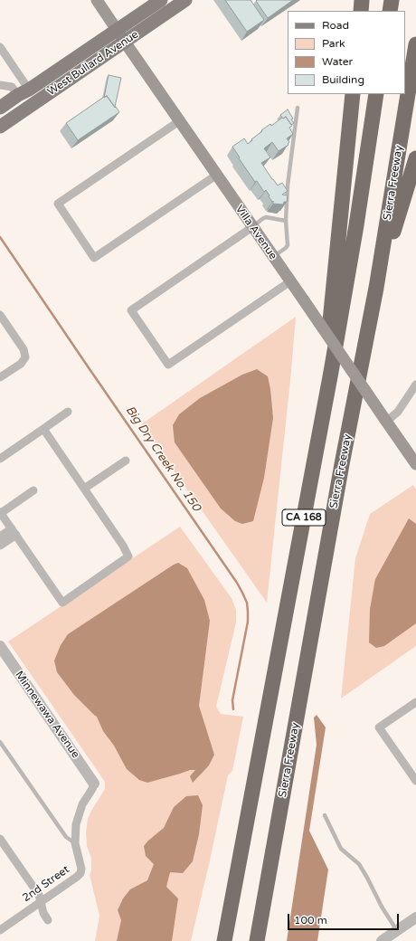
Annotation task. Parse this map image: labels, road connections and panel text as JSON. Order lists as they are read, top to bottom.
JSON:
{
  "streets": {
    "highway": ["Sierra Freeway", "CA 168"],
    "main road": ["West Bullard Avenue", "Villa Avenue"],
    "street": ["Minnewawa Avenue", "2nd Street"]
  },
  "crossings": [
    ["West Bullard Avenue", "Villa Avenue"],
    ["Minnewawa Avenue", "2nd Street"]
  ],
  "water": ["Big Dry Creek No. 150"],
  "legend": [
    "Road",
    "Park",
    "Water",
    "Building"
  ],
  "scale_bar": "100 m"
}
